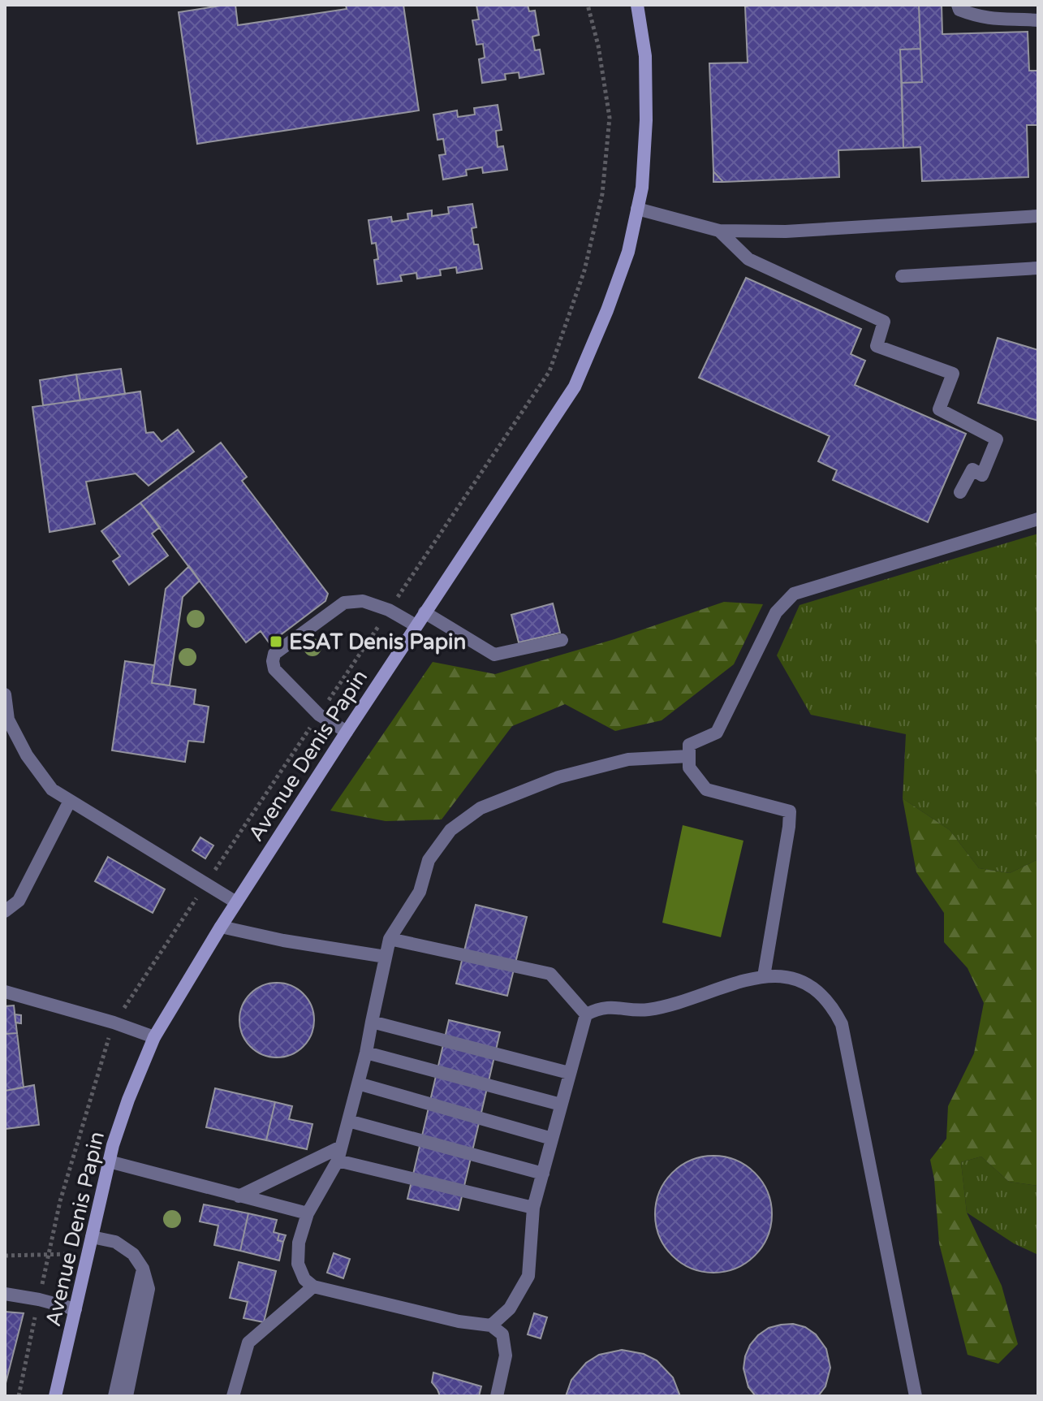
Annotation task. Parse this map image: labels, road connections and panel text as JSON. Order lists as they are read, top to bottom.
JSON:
{
  "streets": {
    "main road": ["Avenue Denis Papin"]
  },
  "places": {
    "transit": ["ESAT Denis Papin"]
  }
}
